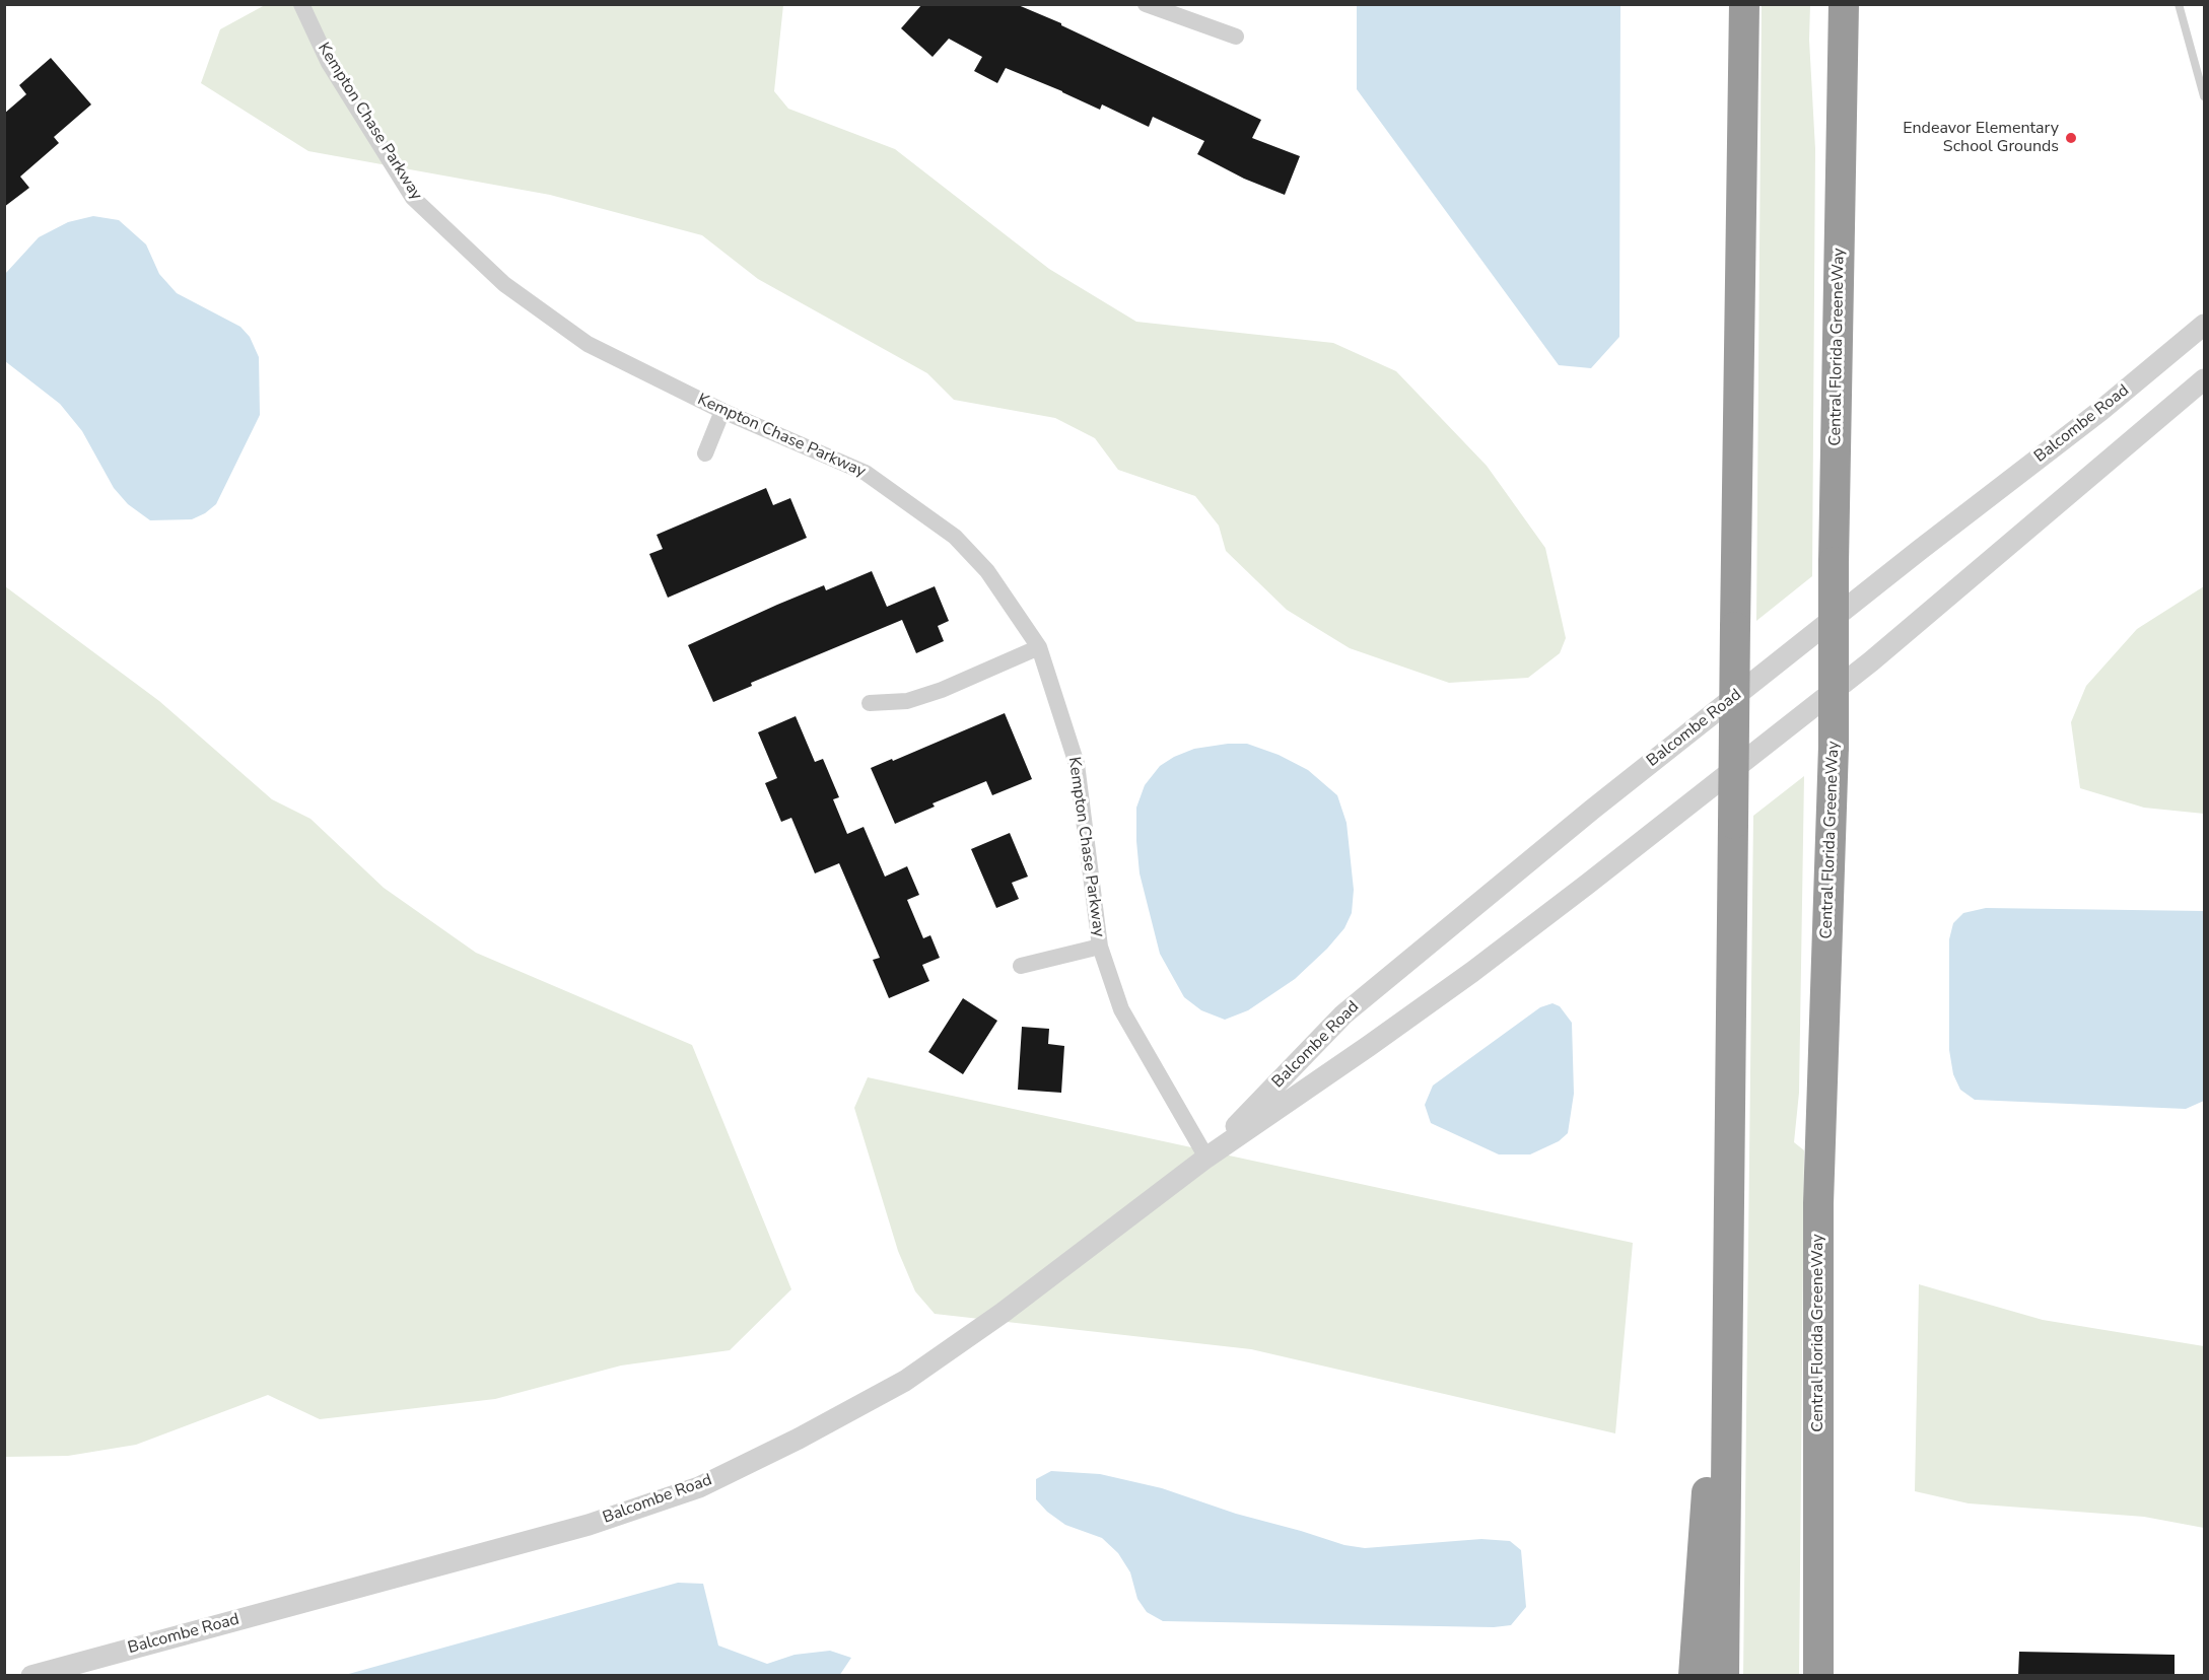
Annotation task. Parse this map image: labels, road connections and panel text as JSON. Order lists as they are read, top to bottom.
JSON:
{
  "streets": {
    "highway": ["Central Florida GreeneWay"],
    "street": ["Kempton Chase Parkway", "Balcombe Road"]
  },
  "crossings": [
    ["Kempton Chase Parkway", "Balcombe Road"]
  ],
  "places": ["Endeavor Elementary School Grounds"]
}
